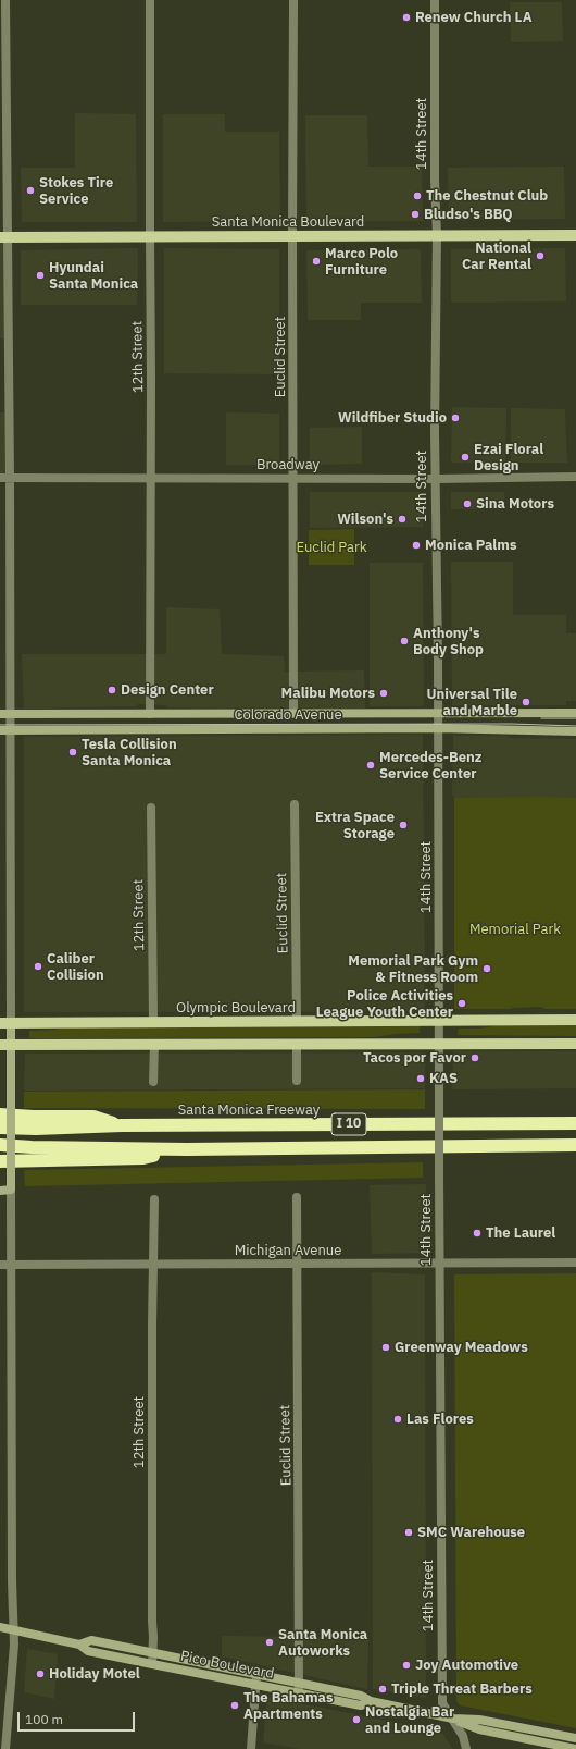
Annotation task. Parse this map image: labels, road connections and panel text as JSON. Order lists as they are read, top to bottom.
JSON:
{
  "streets": {
    "highway": ["Santa Monica Freeway", "I 10"],
    "main road": [
      "Santa Monica Boulevard",
      "Colorado Avenue",
      "Olympic Boulevard",
      "Pico Boulevard"
    ],
    "street": [
      "14th Street",
      "12th Street",
      "Euclid Street",
      "Broadway",
      "Michigan Avenue"
    ]
  },
  "crossings": [
    ["14th Street", "Santa Monica Boulevard"],
    ["14th Street", "Broadway"],
    ["14th Street", "Colorado Avenue"],
    ["14th Street", "Olympic Boulevard"],
    ["14th Street", "Michigan Avenue"],
    ["14th Street", "Pico Boulevard"],
    ["Santa Monica Boulevard", "12th Street"],
    ["Santa Monica Boulevard", "Euclid Street"],
    ["12th Street", "Broadway"],
    ["12th Street", "Colorado Avenue"],
    ["12th Street", "Olympic Boulevard"],
    ["12th Street", "Michigan Avenue"],
    ["12th Street", "Pico Boulevard"],
    ["Euclid Street", "Broadway"],
    ["Euclid Street", "Colorado Avenue"],
    ["Euclid Street", "Olympic Boulevard"],
    ["Euclid Street", "Michigan Avenue"],
    ["Euclid Street", "Pico Boulevard"]
  ],
  "parks": ["Euclid Park", "Memorial Park"],
  "places": [
    "Renew Church LA",
    "Stokes Tire Service",
    "The Chestnut Club",
    "Bludso's BBQ",
    "National Car Rental",
    "Marco Polo Furniture",
    "Hyundai Santa Monica",
    "Wildfiber Studio",
    "Ezai Floral Design",
    "Sina Motors",
    "Wilson's",
    "Monica Palms",
    "Anthony's Body Shop",
    "Design Center",
    "Malibu Motors",
    "Universal Tile and Marble",
    "Tesla Collision Santa Monica",
    "Mercedes-Benz Service Center",
    "Extra Space Storage",
    "Caliber Collision",
    "Memorial Park Gym & Fitness Room",
    "Police Activities League Youth Center",
    "Tacos por Favor",
    "KAS",
    "The Laurel",
    "Greenway Meadows",
    "Las Flores",
    "SMC Warehouse",
    "Santa Monica Autoworks",
    "Joy Automotive",
    "Holiday Motel",
    "Triple Threat Barbers",
    "The Bahamas Apartments",
    "Nostalgia Bar and Lounge"
  ],
  "scale_bar": "100 m"
}
